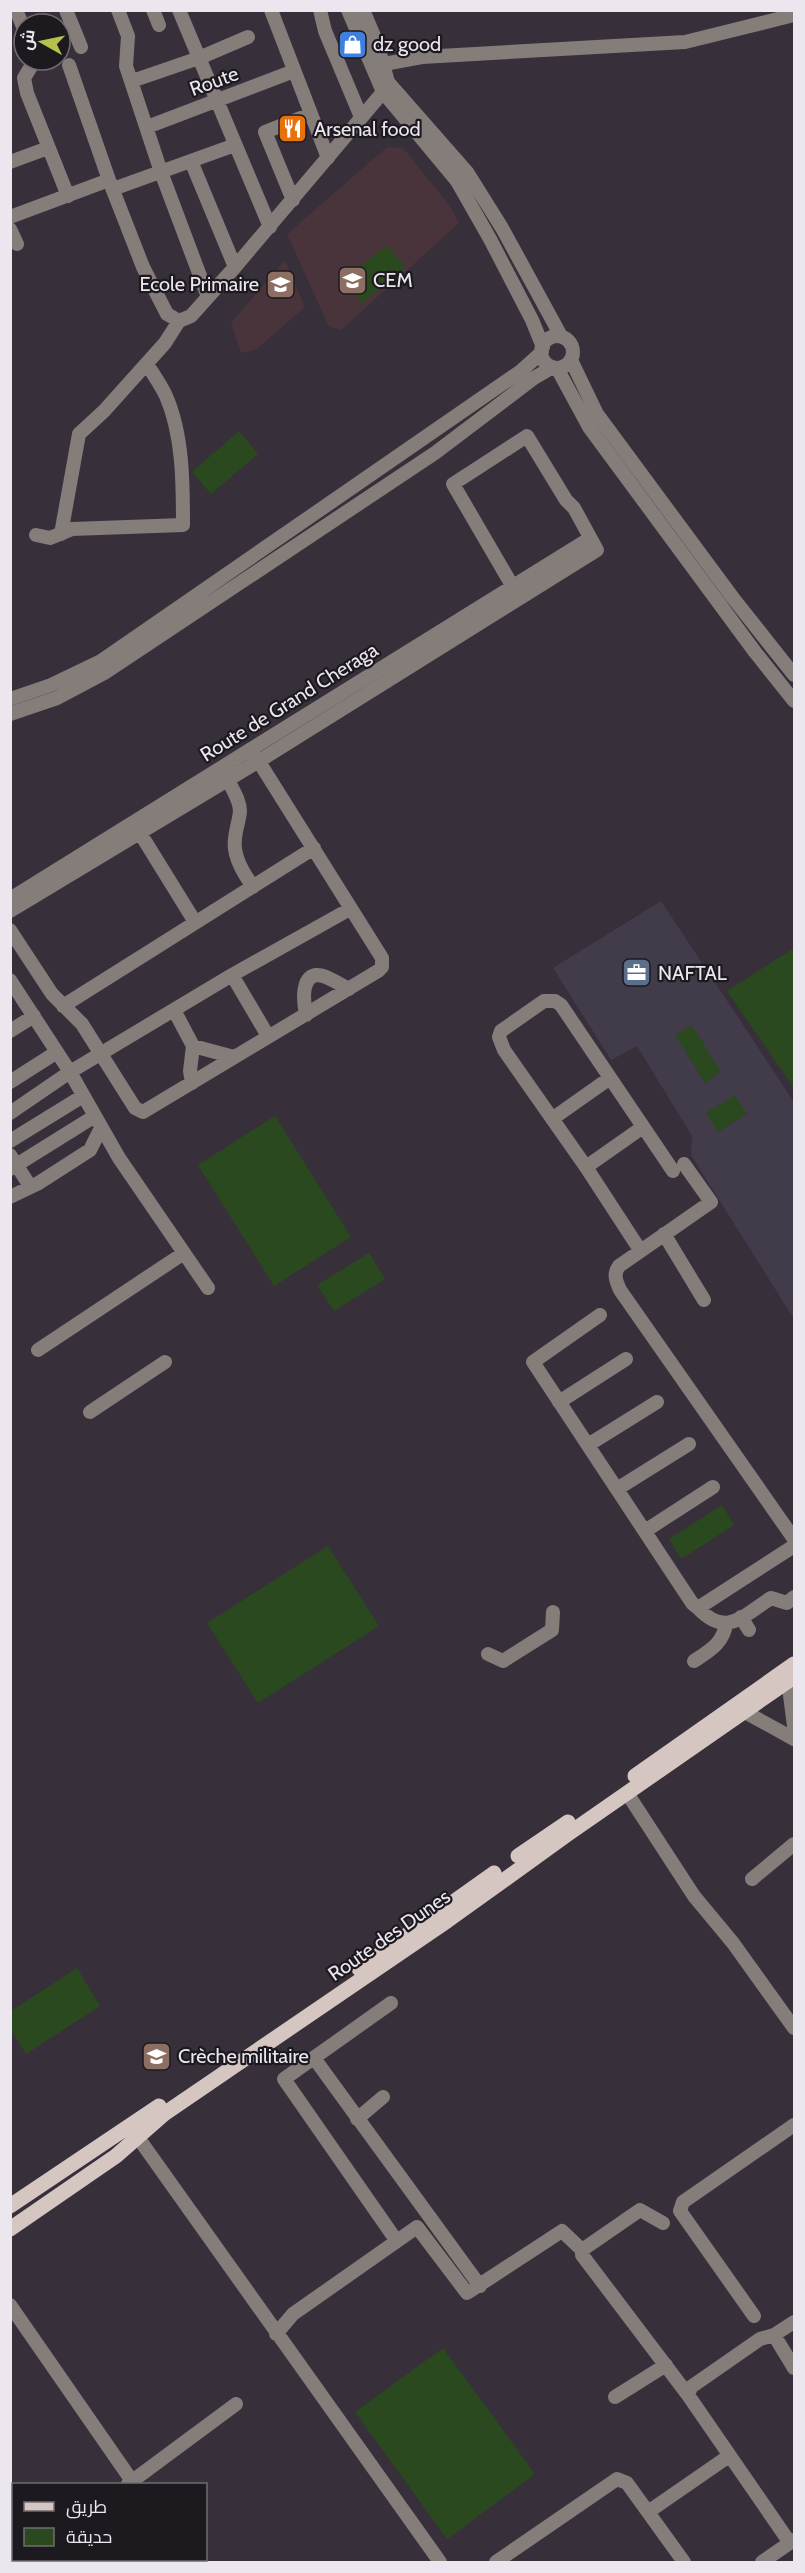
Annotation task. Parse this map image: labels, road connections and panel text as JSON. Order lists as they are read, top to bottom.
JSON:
{
  "streets": {
    "main road": ["Route des Dunes"],
    "street": ["Route", "Route de Grand Cheraga"]
  },
  "places": {
    "shop": ["dz good"],
    "restaurant": ["Arsenal food"],
    "school or university": ["CEM", "Ecole Primaire", "Crèche militaire"],
    "office": ["NAFTAL"]
  },
  "legend": ["طريق", "حديقة"],
  "north": "left"
}
